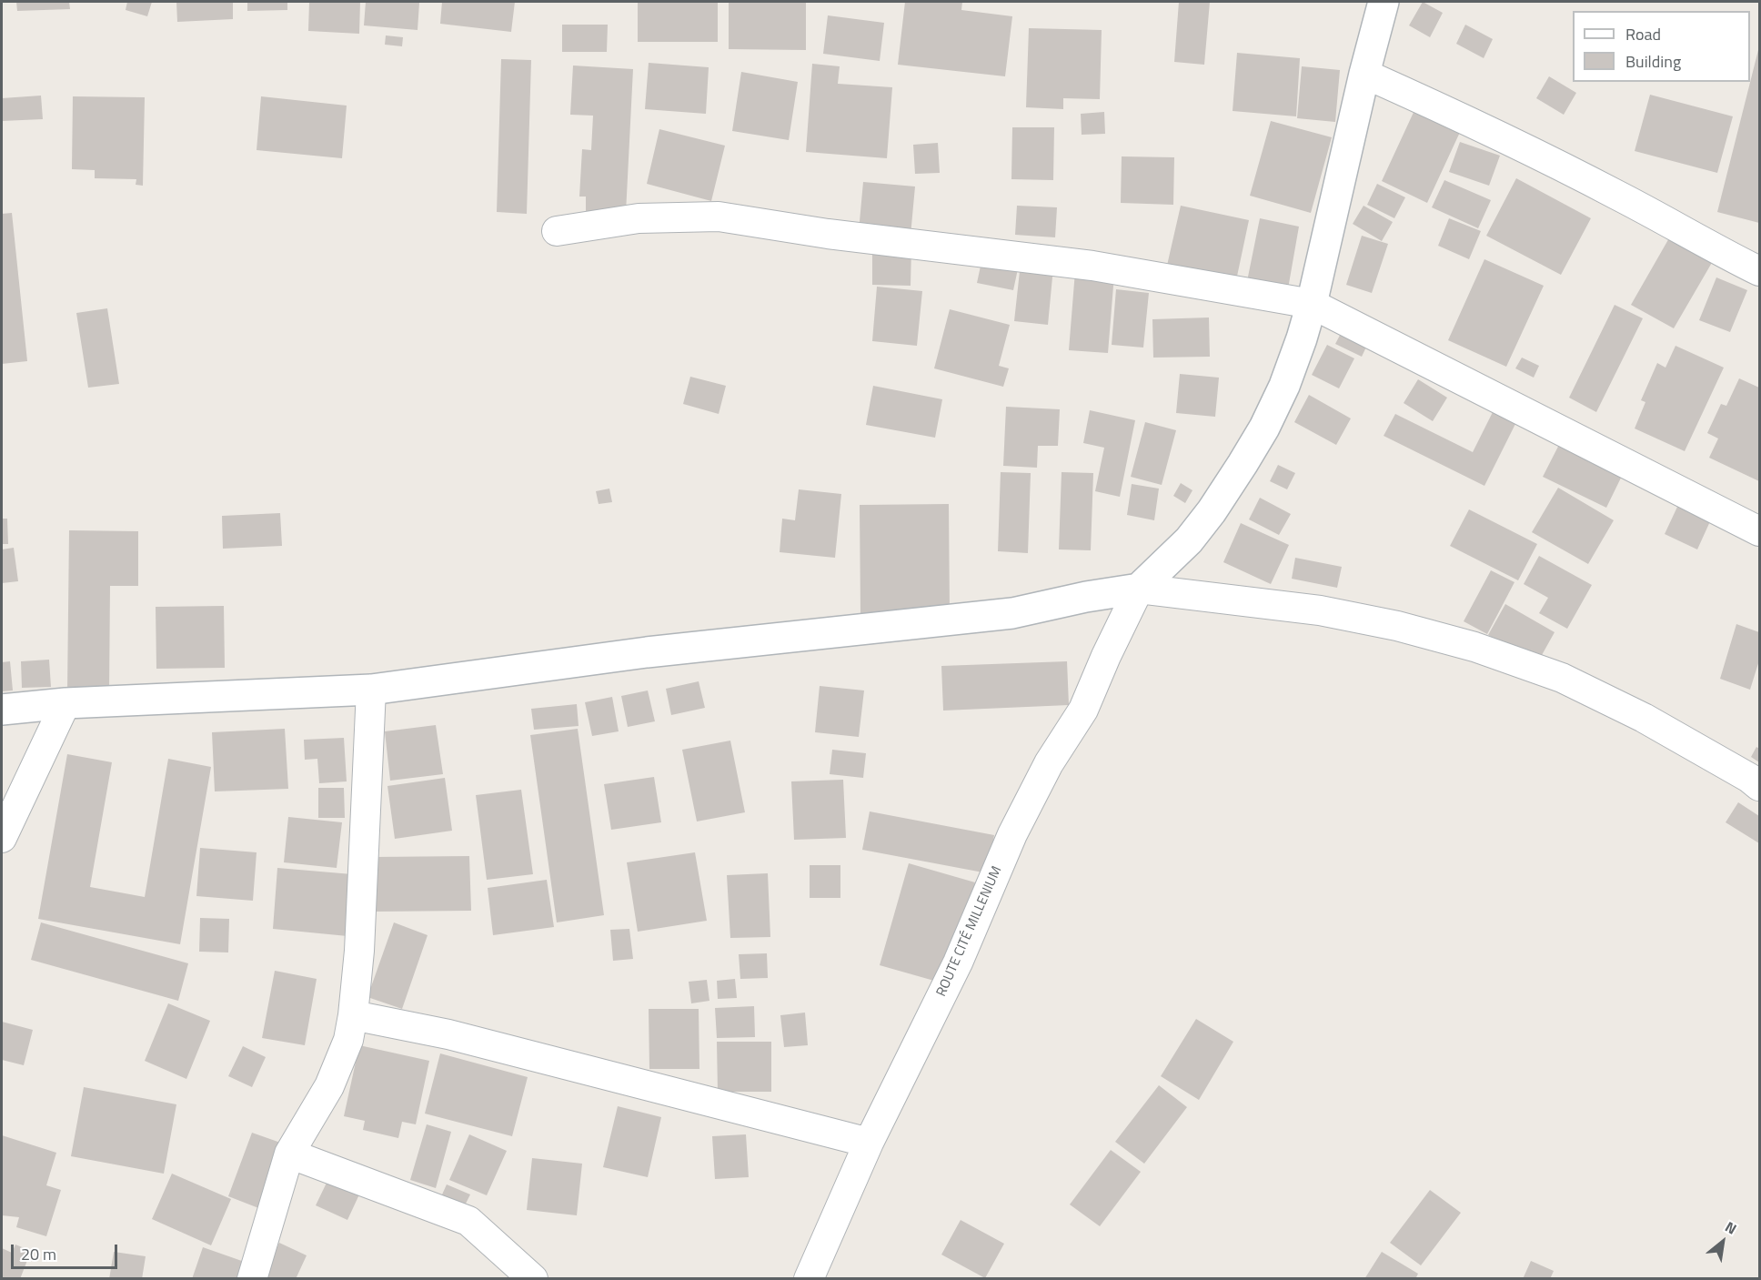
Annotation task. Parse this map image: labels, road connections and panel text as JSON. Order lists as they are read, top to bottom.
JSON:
{
  "streets": {
    "street": ["ROUTE CITÉ MILLENIUM"]
  },
  "legend": ["Road", "Building"],
  "scale_bar": "20 m",
  "north": "top right"
}
